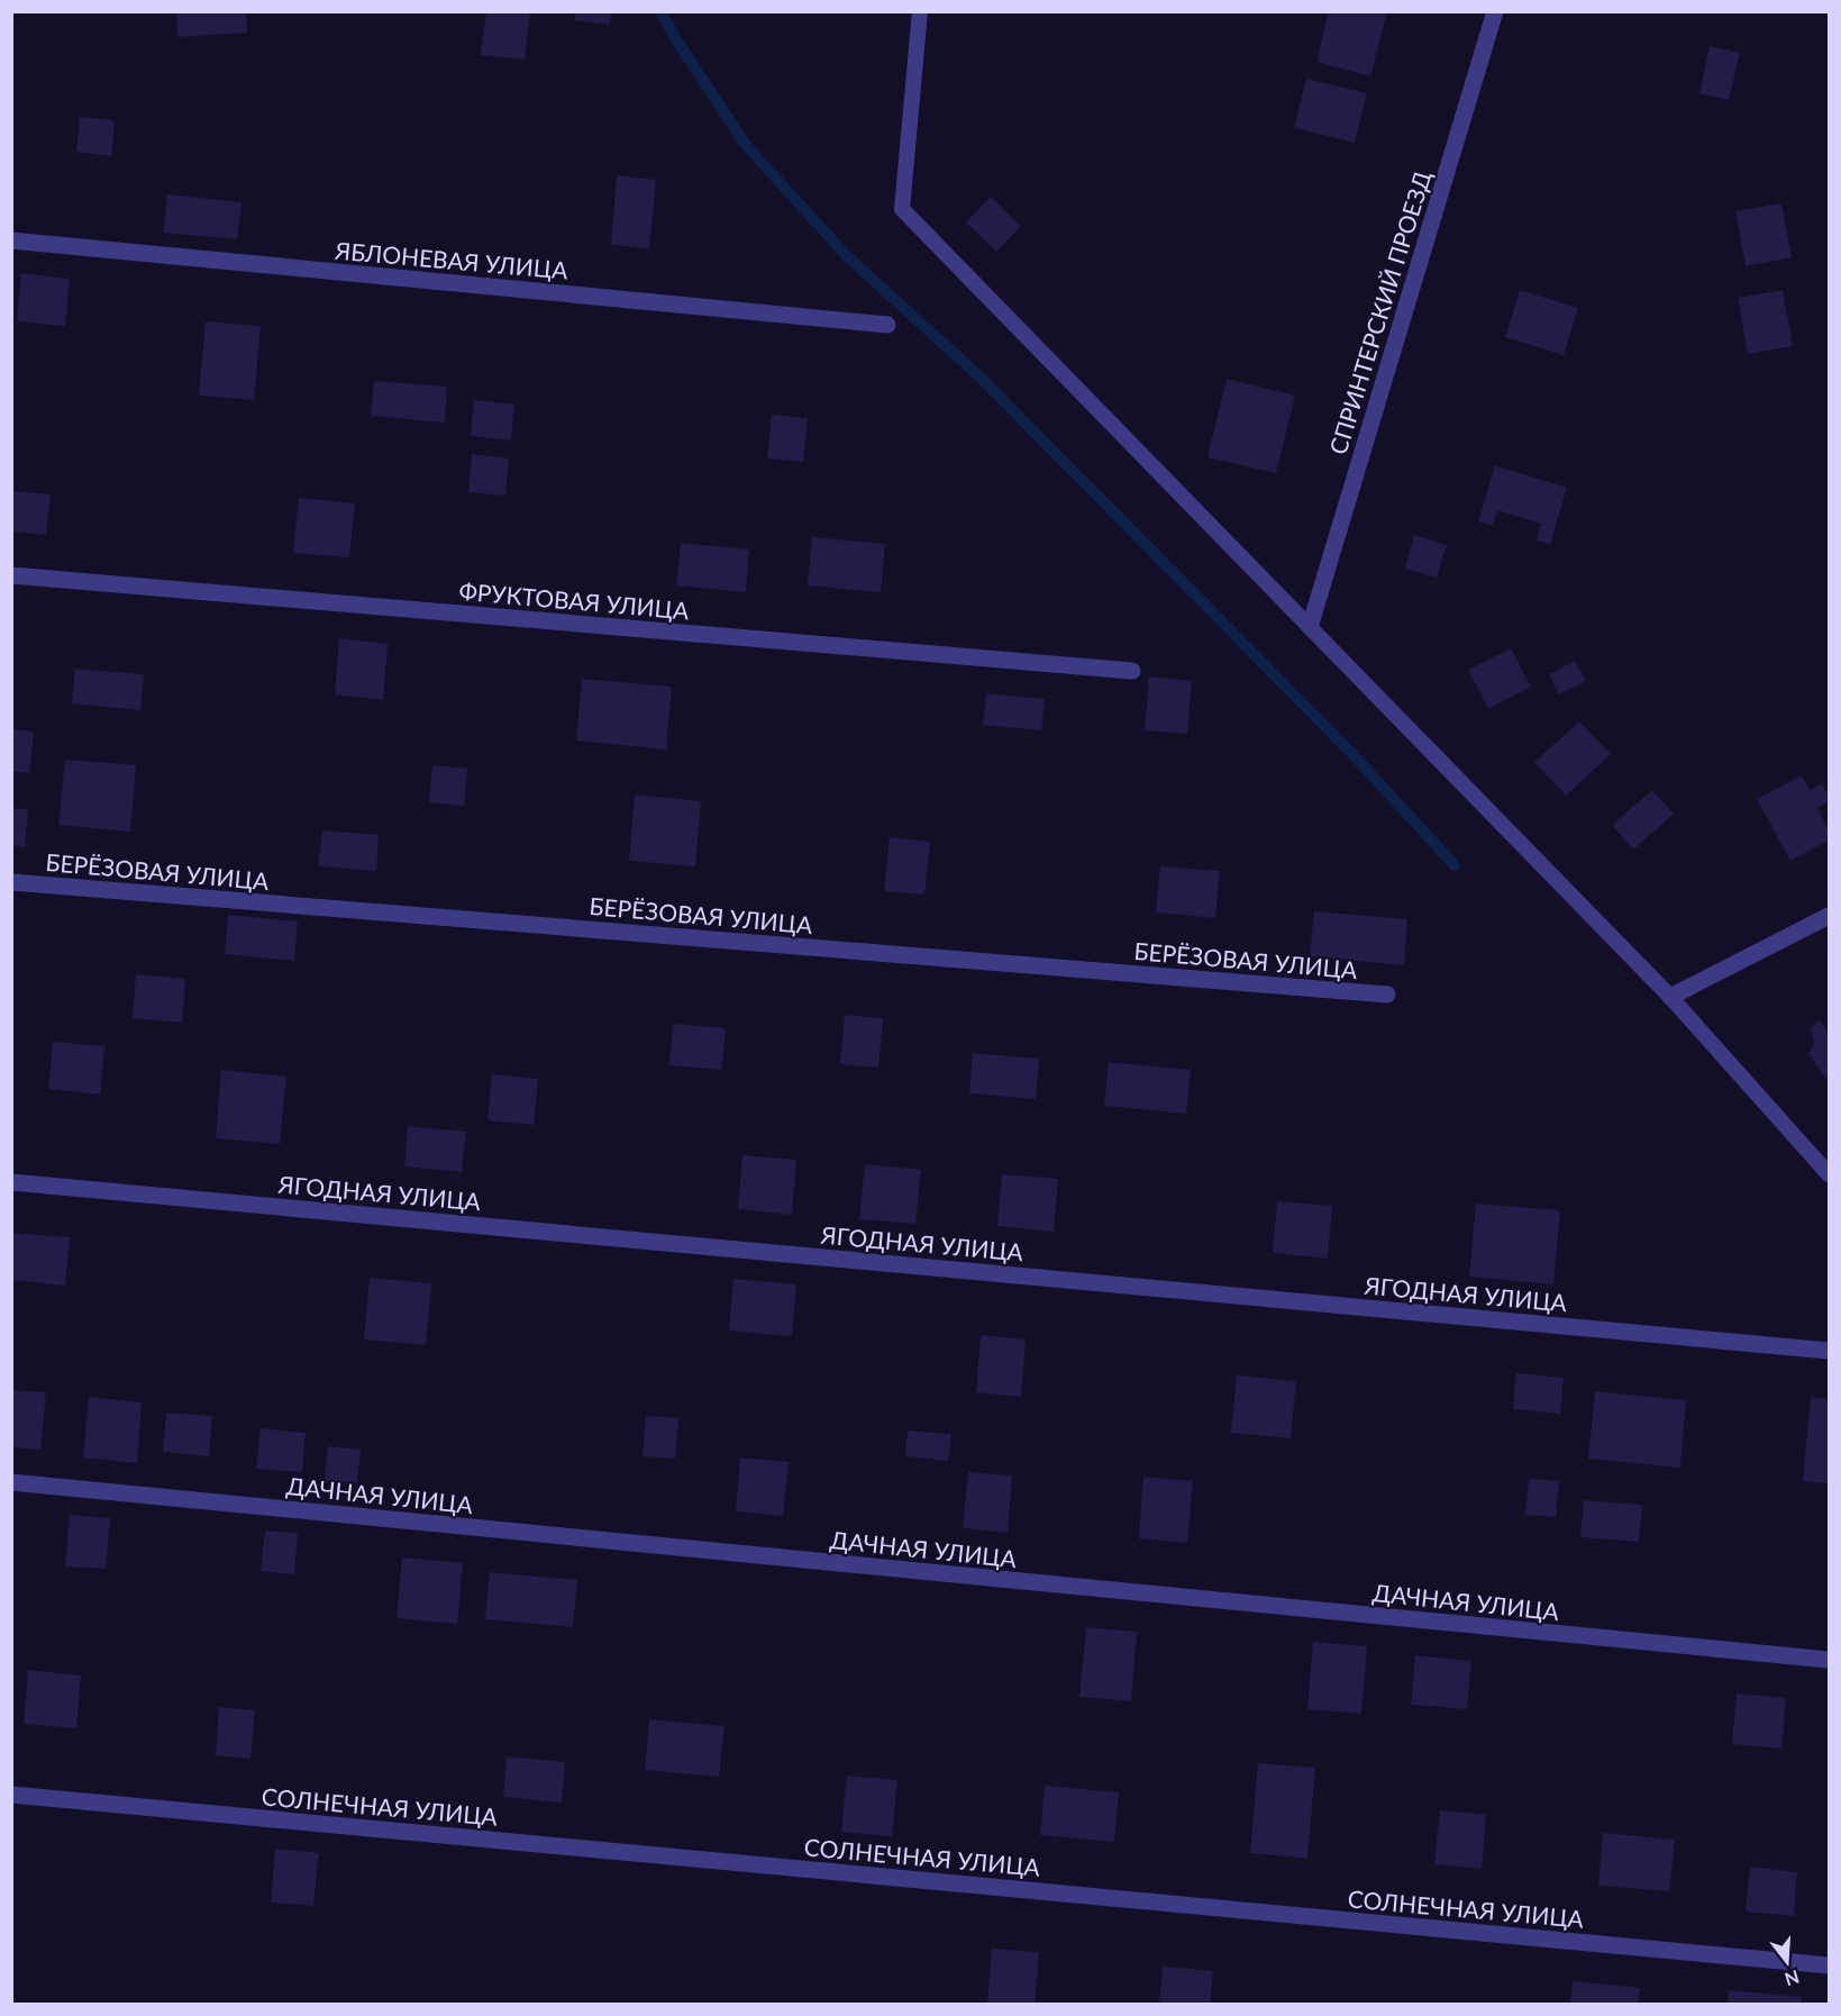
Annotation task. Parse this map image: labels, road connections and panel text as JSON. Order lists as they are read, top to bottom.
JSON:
{
  "streets": {
    "street": [
      "ЯБЛОНЕВАЯ УЛИЦА",
      "СПРИНТЕРСКИЙ ПРОЕЗД",
      "ФРУКТОВАЯ УЛИЦА",
      "БЕРЁЗОВАЯ УЛИЦА",
      "ЯГОДНАЯ УЛИЦА",
      "ДАЧНАЯ УЛИЦА",
      "СОЛНЕЧНАЯ УЛИЦА"
    ]
  },
  "north": "bottom"
}
